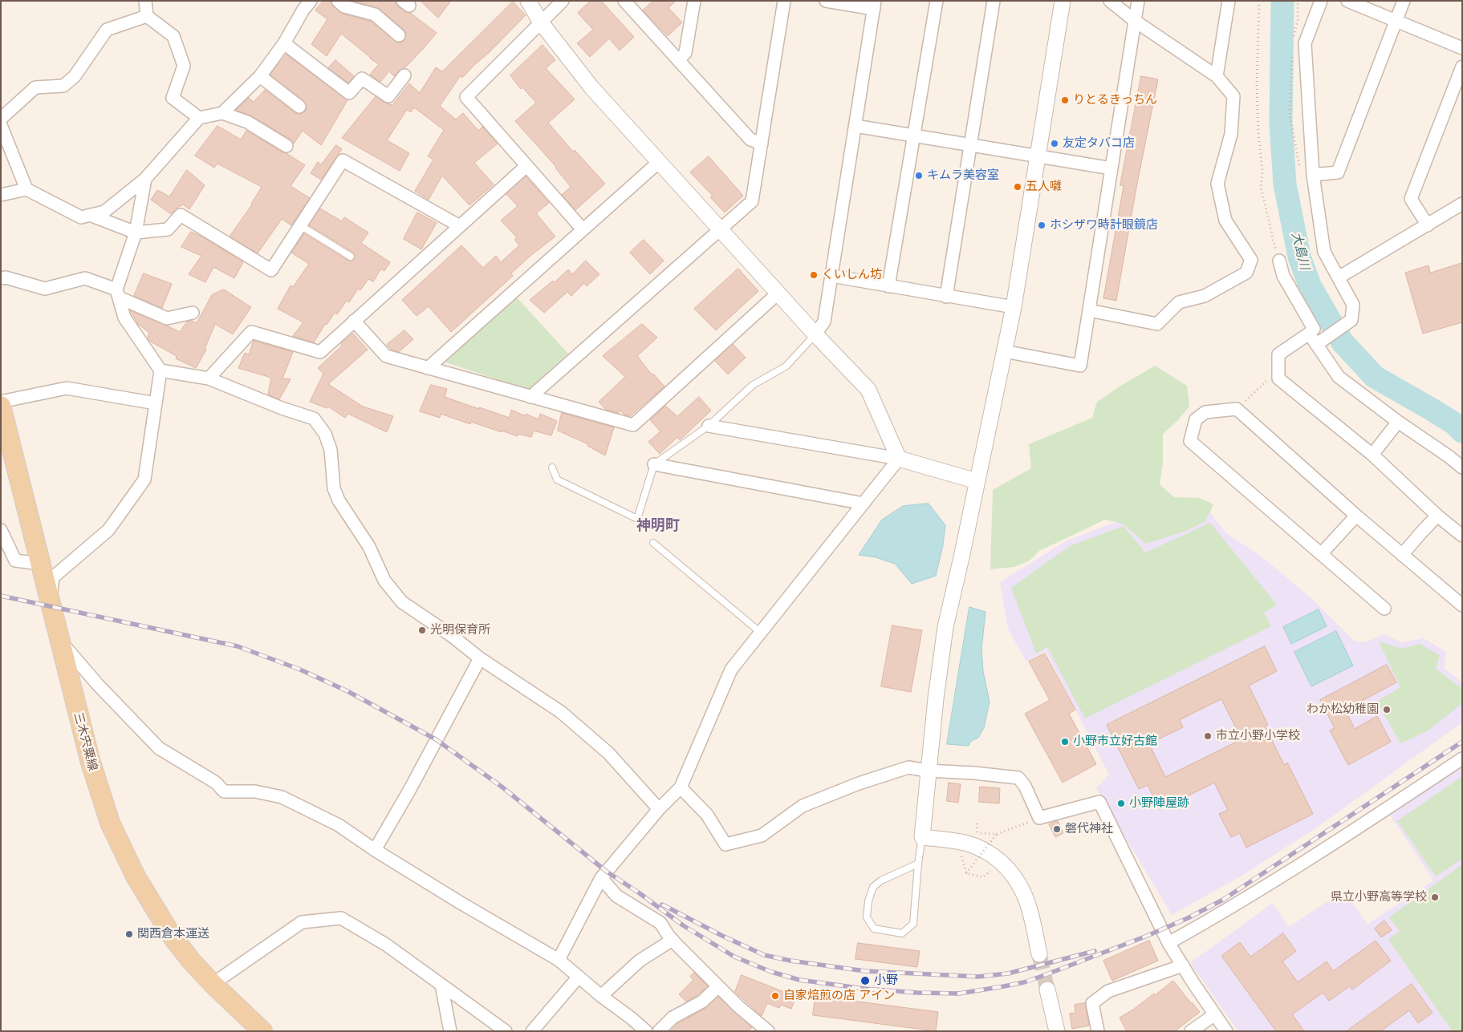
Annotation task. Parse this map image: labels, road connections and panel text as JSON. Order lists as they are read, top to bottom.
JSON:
{
  "streets": {
    "main road": ["三木宍粟線"]
  },
  "districts": ["神明町"],
  "water": ["大島川"],
  "places": [
    "りとるきっちん",
    "友定タバコ店",
    "キムラ美容室",
    "五人囃",
    "ホシザワ時計眼鏡店",
    "くいしん坊",
    "光明保育所",
    "わか松幼稚園",
    "市立小野小学校",
    "小野市立好古館",
    "小野陣屋跡",
    "磐代神社",
    "県立小野高等学校",
    "関西倉本運送",
    "小野",
    "自家焙煎の店 アイン"
  ]
}
